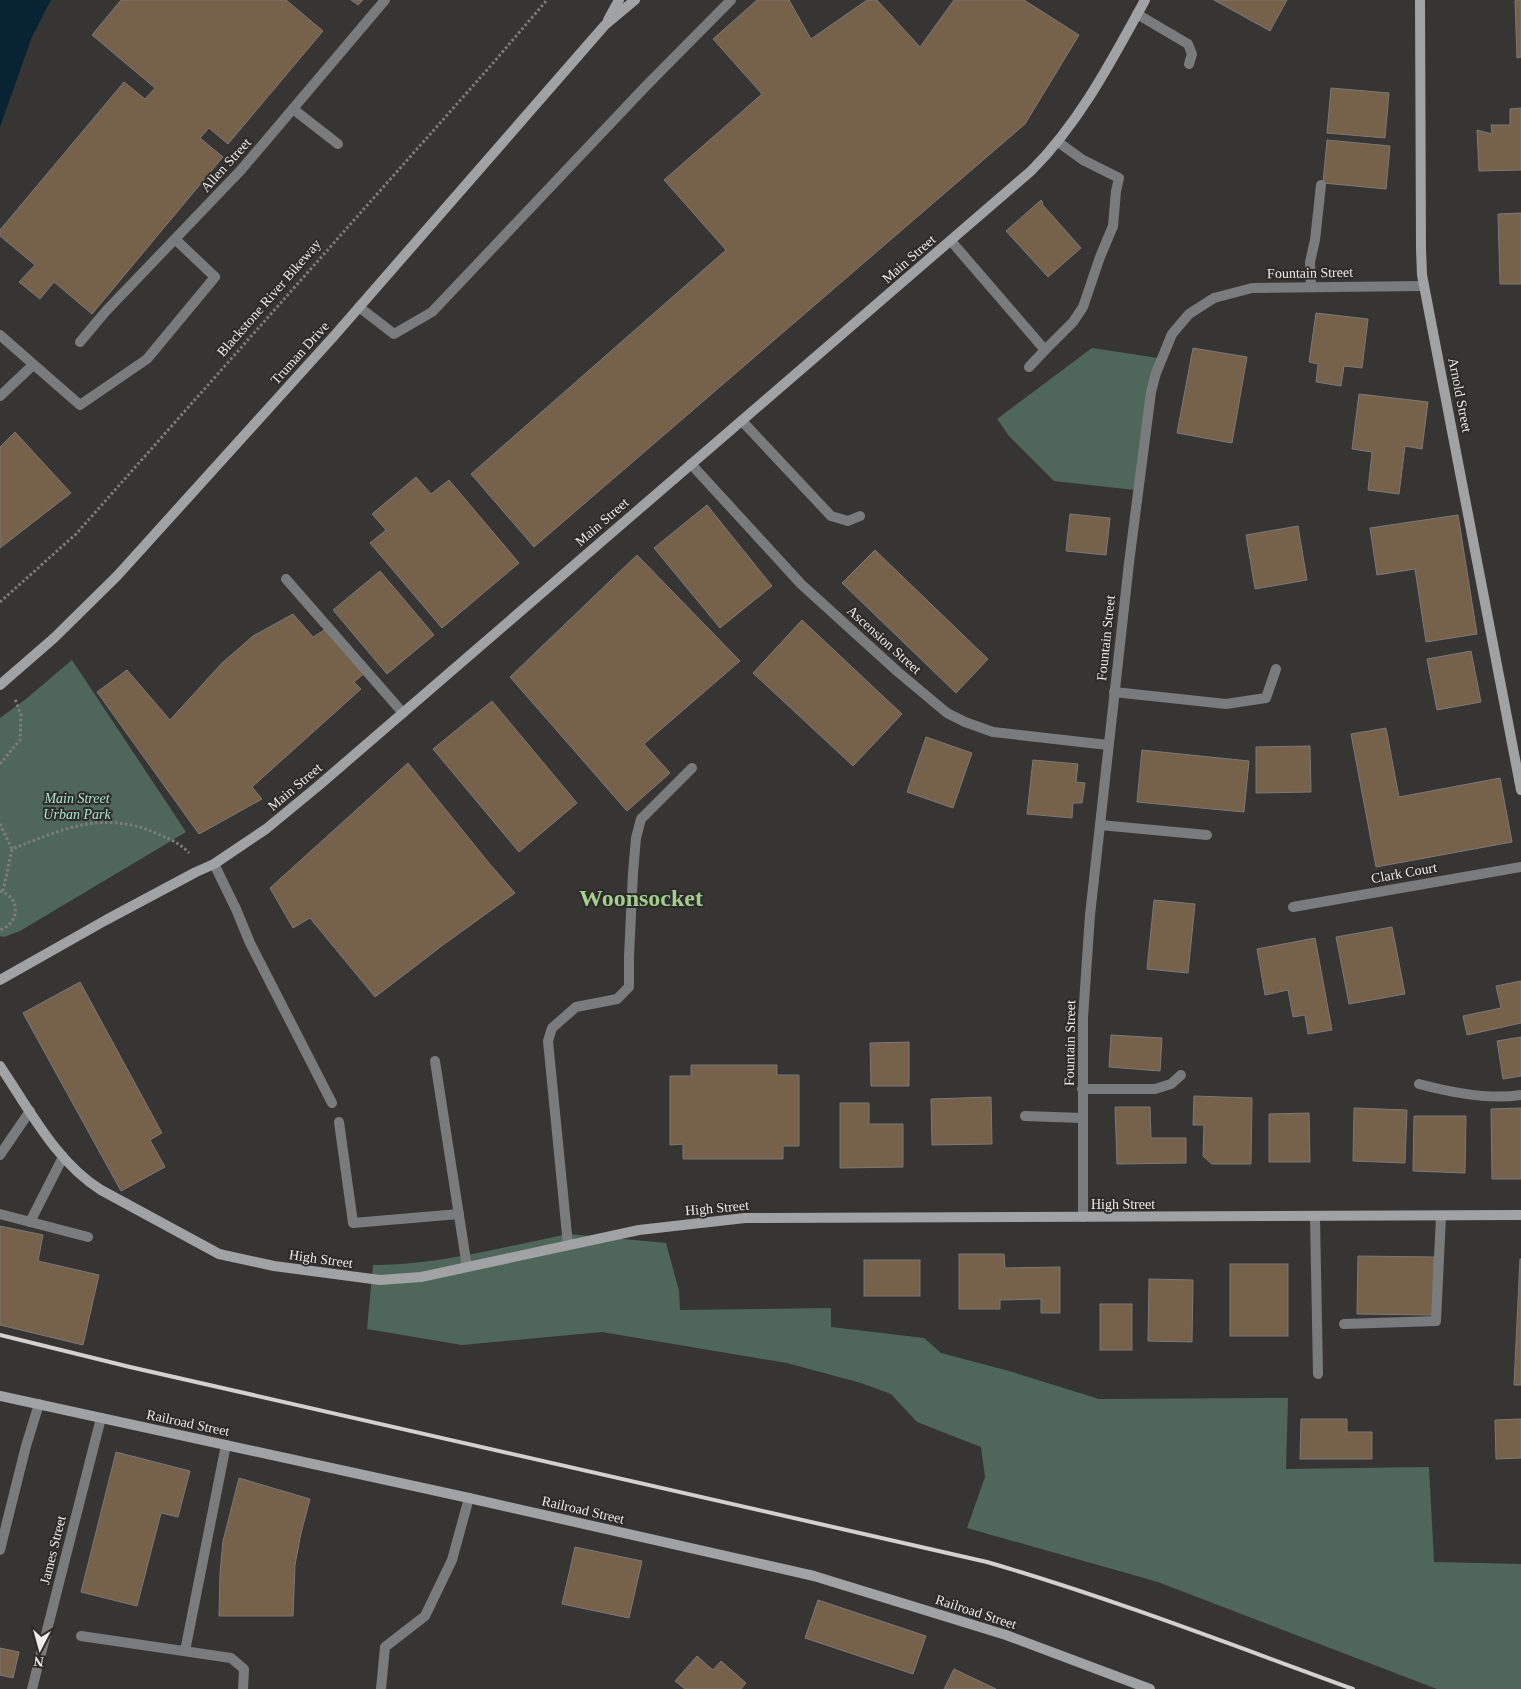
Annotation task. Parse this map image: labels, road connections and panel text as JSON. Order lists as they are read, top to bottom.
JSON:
{
  "streets": {
    "main road": [
      "Main Street",
      "Truman Drive",
      "Arnold Street",
      "High Street",
      "Railroad Street"
    ],
    "street": [
      "Allen Street",
      "Fountain Street",
      "Ascension Street",
      "Clark Court",
      "James Street"
    ],
    "path": ["Blackstone River Bikeway"]
  },
  "crossings": [
    ["Main Street", "Ascension Street"],
    ["Fountain Street", "Arnold Street"],
    ["Fountain Street", "Ascension Street"],
    ["Fountain Street", "High Street"],
    ["Railroad Street", "James Street"]
  ],
  "districts": ["Woonsocket"],
  "parks": ["Main Street Urban Park"],
  "north": "bottom"
}
